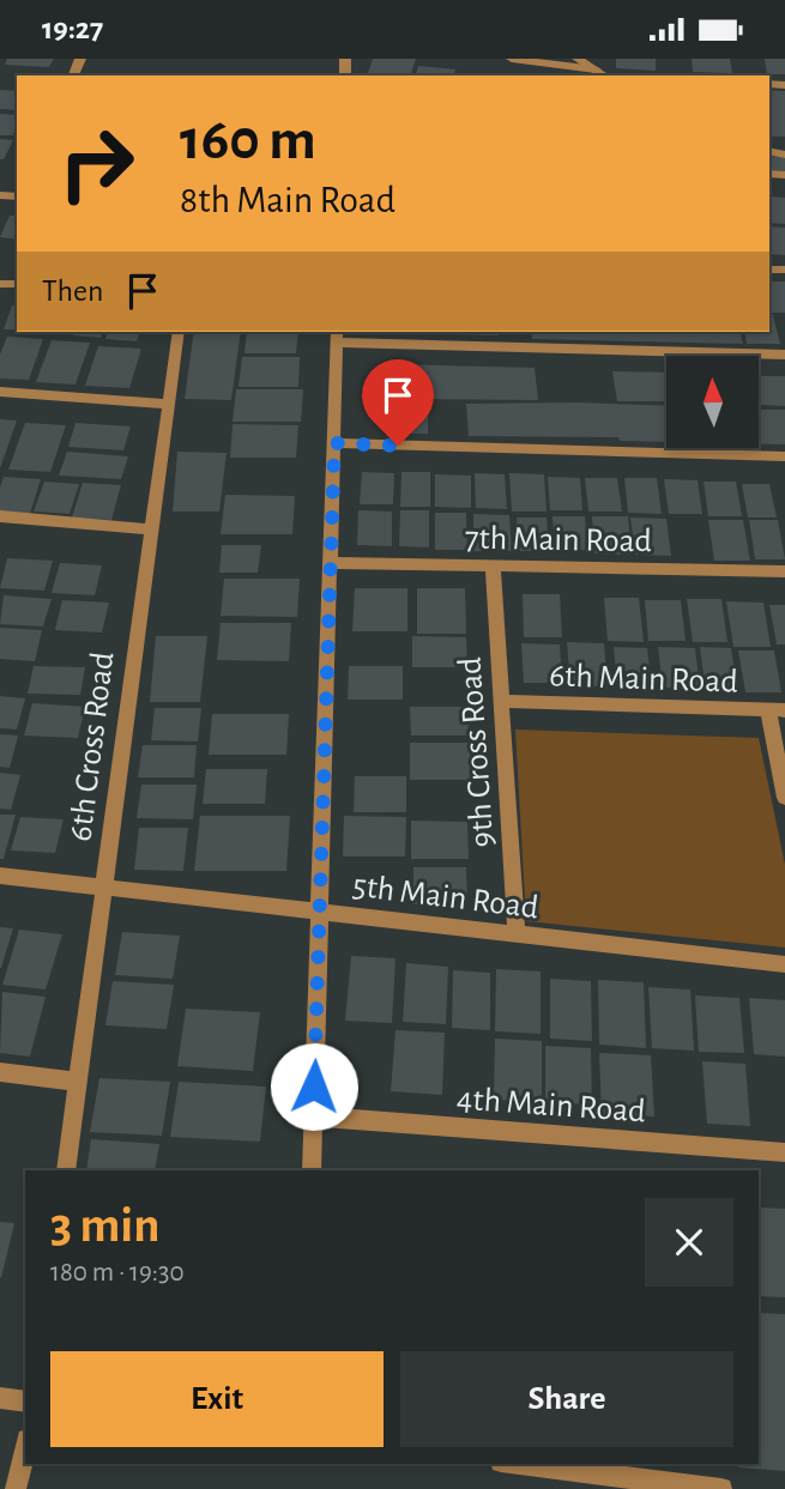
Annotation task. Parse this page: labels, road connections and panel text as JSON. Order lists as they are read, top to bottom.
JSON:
{
  "streets": {
    "street": [
      "7th Main Road",
      "6th Main Road",
      "6th Cross Road",
      "9th Cross Road",
      "5th Main Road",
      "4th Main Road"
    ]
  },
  "crossings": [
    ["7th Main Road", "9th Cross Road"],
    ["6th Main Road", "9th Cross Road"],
    ["6th Cross Road", "5th Main Road"],
    ["9th Cross Road", "5th Main Road"]
  ],
  "north": "top",
  "page": {
    "status": "19:27",
    "turn": ["160 m", "8th Main Road"],
    "then": "Then",
    "heading": ["3 min", "180 m · 19:30"],
    "buttons": ["Exit", "Share"]
  }
}
